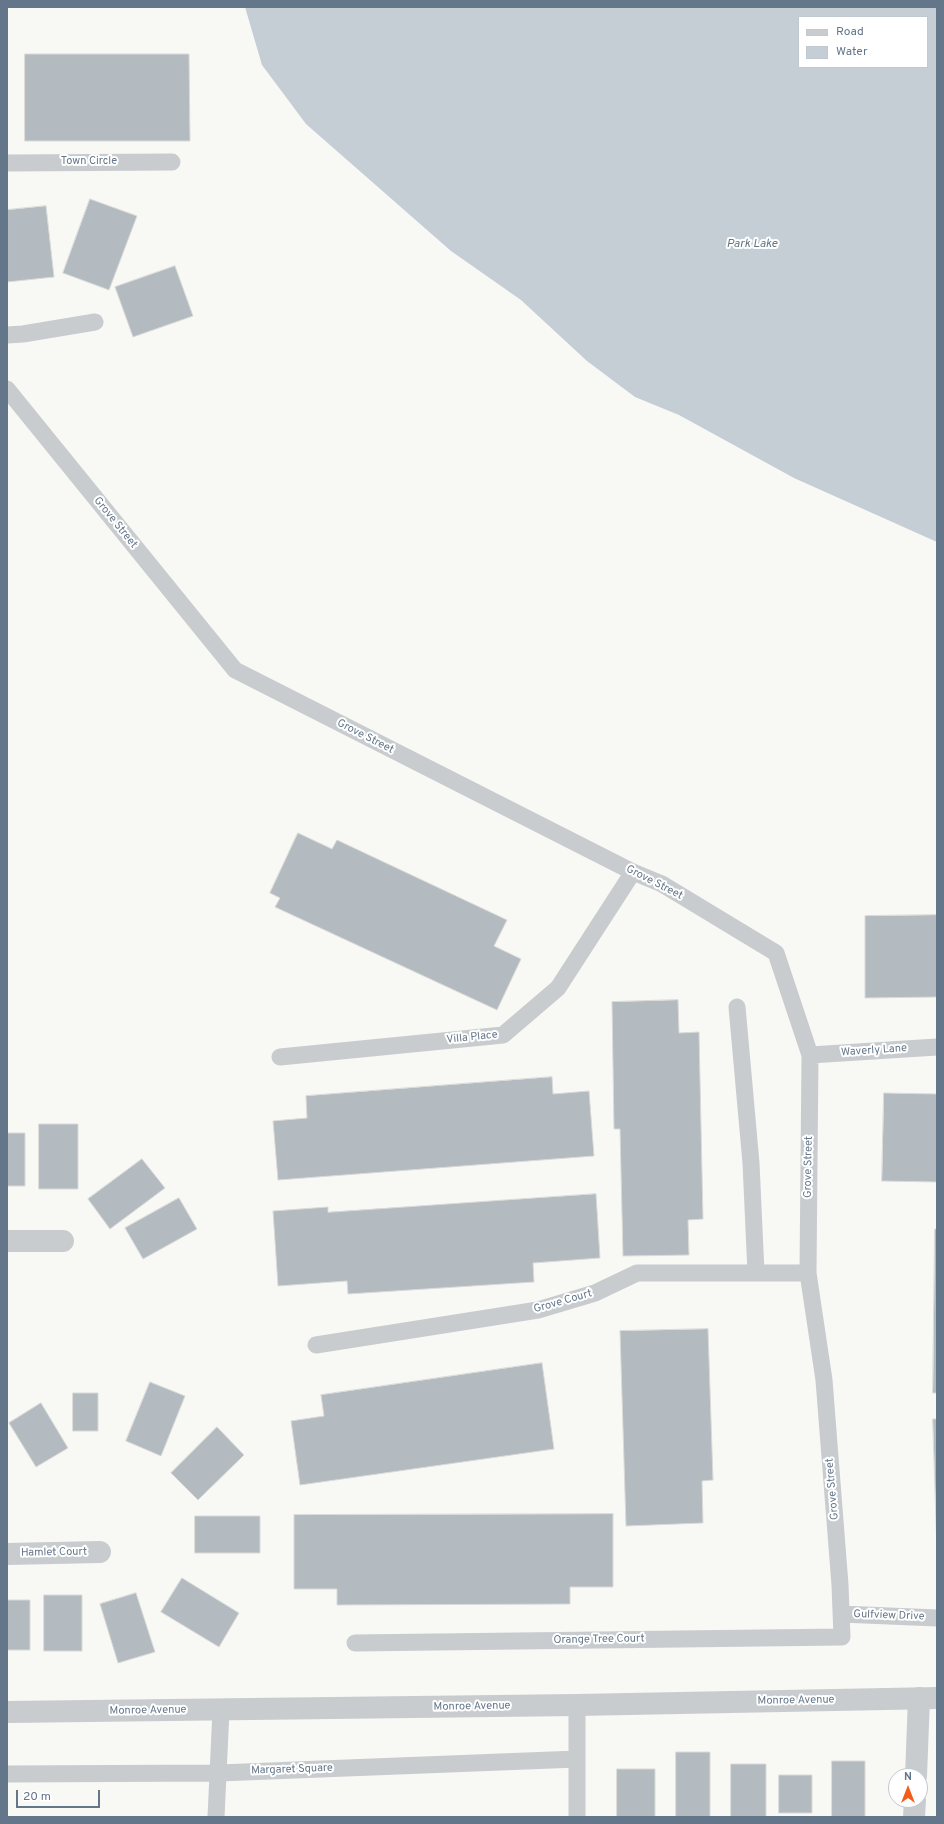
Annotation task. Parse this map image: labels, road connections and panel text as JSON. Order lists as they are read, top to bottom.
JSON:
{
  "streets": {
    "street": ["Hamlet Court", "Monroe Avenue"],
    "lane": [
      "Town Circle",
      "Grove Street",
      "Villa Place",
      "Waverly Lane",
      "Grove Court",
      "Gulfview Drive",
      "Orange Tree Court",
      "Margaret Square"
    ]
  },
  "crossings": [
    ["Grove Street", "Villa Place"],
    ["Grove Street", "Waverly Lane"],
    ["Grove Street", "Grove Court"],
    ["Grove Street", "Gulfview Drive"],
    ["Grove Street", "Orange Tree Court"]
  ],
  "water": ["Park Lake"],
  "legend": ["Road", "Water"],
  "scale_bar": "20 m",
  "north": "top"
}
